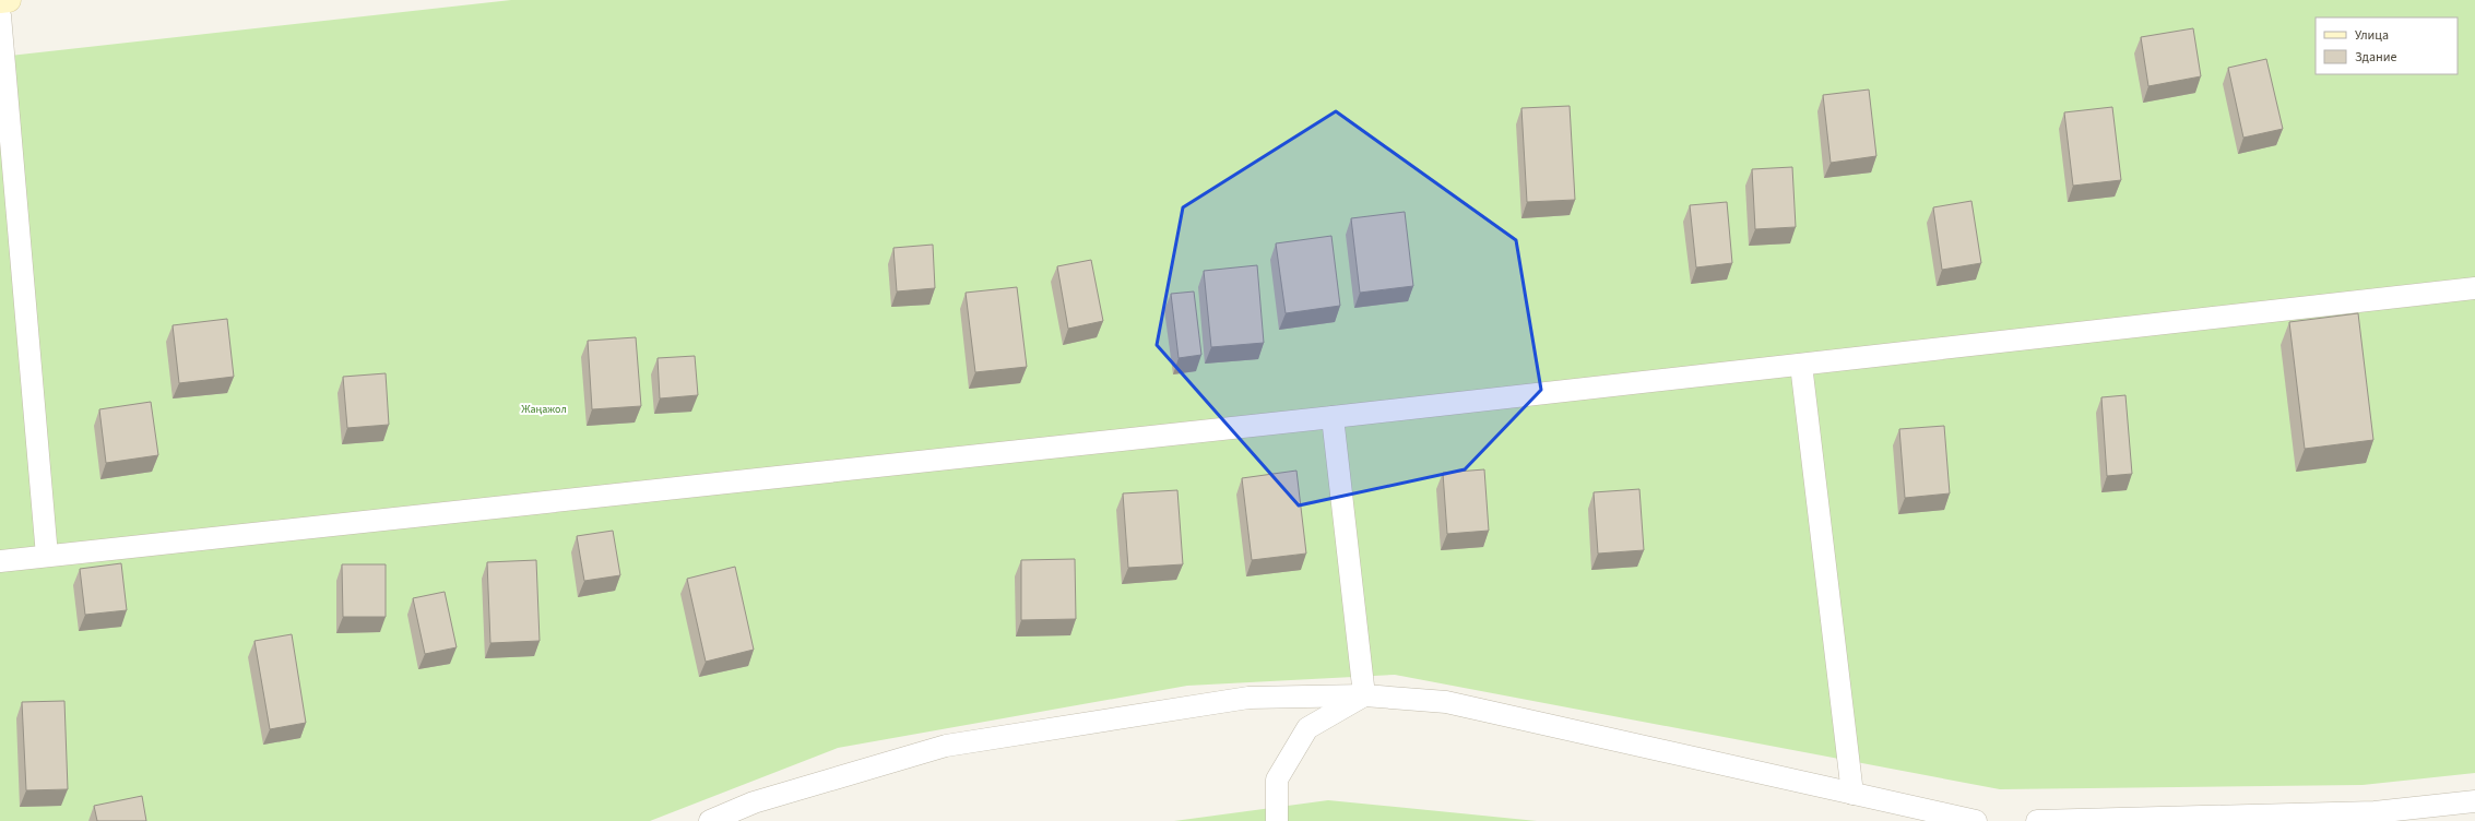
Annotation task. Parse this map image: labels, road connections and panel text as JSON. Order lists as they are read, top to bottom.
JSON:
{
  "parks": ["Жаңажол"],
  "legend": ["Улица", "Здание"]
}
